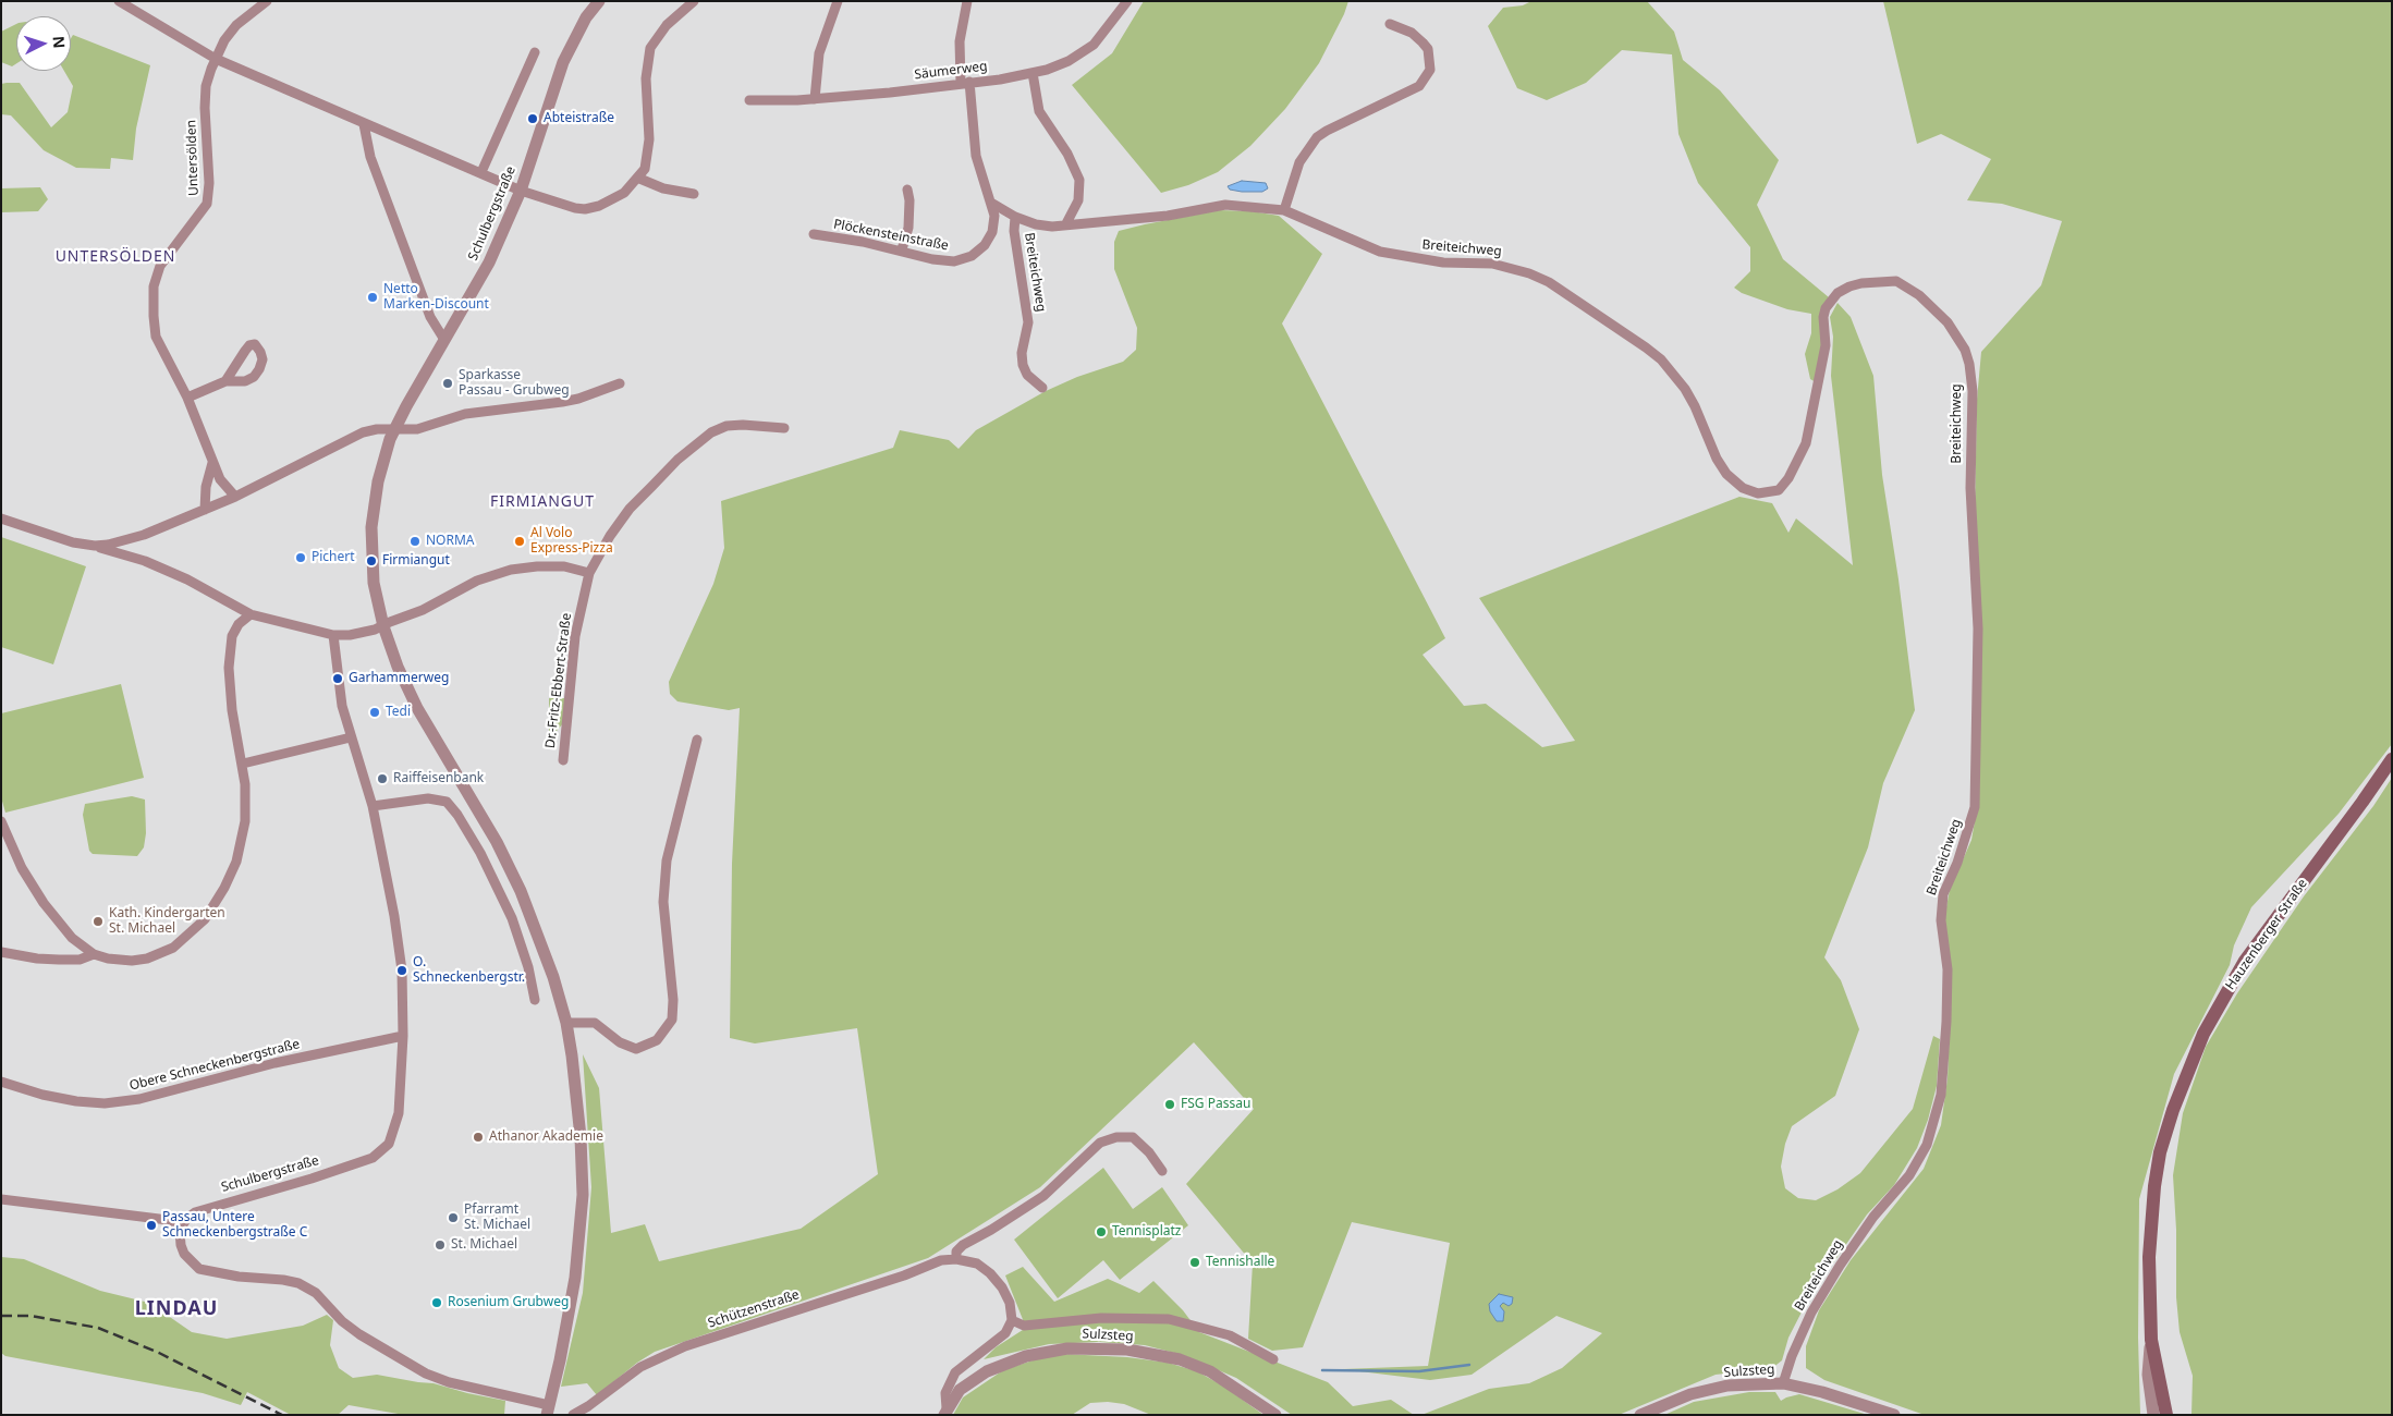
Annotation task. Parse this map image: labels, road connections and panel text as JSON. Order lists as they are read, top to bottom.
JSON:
{
  "streets": {
    "main road": ["Hauzenberger Straße"],
    "street": [
      "Säumerweg",
      "Untersölden",
      "Schulbergstraße",
      "Plöckensteinstraße",
      "Breiteichweg",
      "Dr.-Fritz-Ebbert-Straße",
      "Obere Schneckenbergstraße",
      "Schützenstraße",
      "Sulzsteg"
    ]
  },
  "crossings": [
    ["Säumerweg", "Plöckensteinstraße"],
    ["Schulbergstraße", "Obere Schneckenbergstraße"],
    ["Plöckensteinstraße", "Breiteichweg"],
    ["Breiteichweg", "Sulzsteg"]
  ],
  "districts": ["UNTERSÖLDEN", "FIRMIANGUT", "LINDAU"],
  "places": [
    "Abteistraße",
    "Netto Marken-Discount",
    "Sparkasse Passau - Grubweg",
    "NORMA",
    "Al Volo Express-Pizza",
    "Pichert",
    "Firmiangut",
    "Garhammerweg",
    "Tedi",
    "Raiffeisenbank",
    "Kath. Kindergarten St. Michael",
    "O. Schneckenbergstr.",
    "FSG Passau",
    "Athanor Akademie",
    "Pfarramt St. Michael",
    "Passau, Untere Schneckenbergstraße C",
    "Tennisplatz",
    "St. Michael",
    "Tennishalle",
    "Rosenium Grubweg"
  ],
  "north": "right"
}
